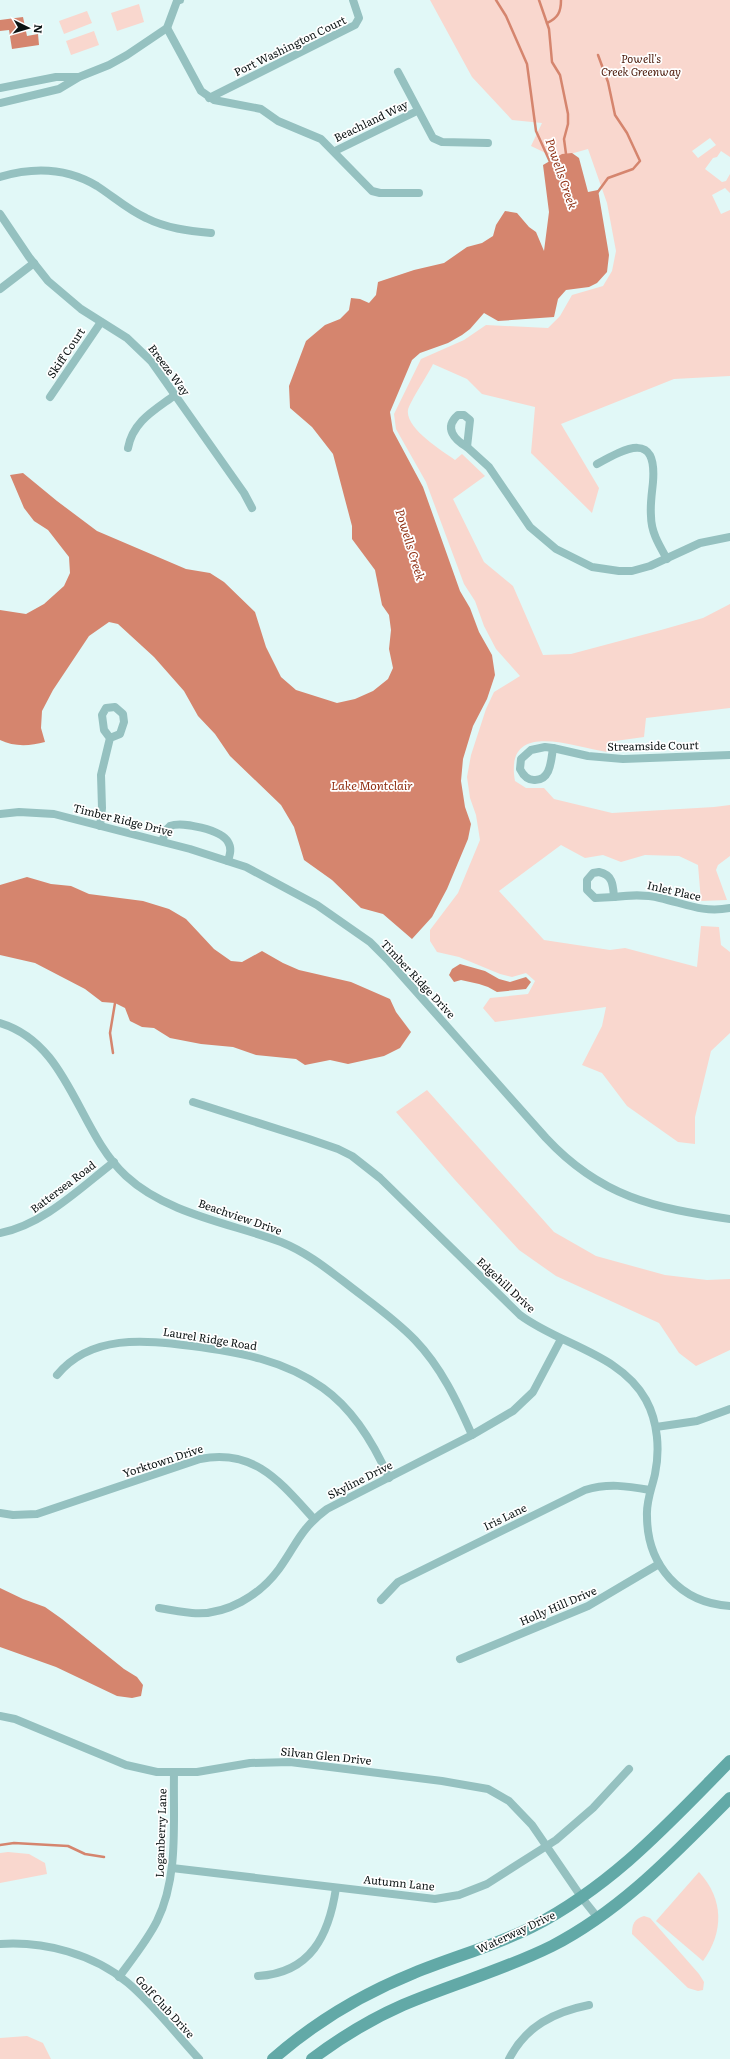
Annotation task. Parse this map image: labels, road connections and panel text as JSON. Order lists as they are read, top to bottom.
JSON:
{
  "streets": {
    "main road": ["Waterway Drive"],
    "street": [
      "Port Washington Court",
      "Beachland Way",
      "Skiff Court",
      "Breeze Way",
      "Streamside Court",
      "Timber Ridge Drive",
      "Inlet Place",
      "Battersea Road",
      "Beachview Drive",
      "Edgehill Drive",
      "Laurel Ridge Road",
      "Yorktown Drive",
      "Skyline Drive",
      "Iris Lane",
      "Holly Hill Drive",
      "Silvan Glen Drive",
      "Loganberry Lane",
      "Autumn Lane",
      "Golf Club Drive"
    ]
  },
  "crossings": [
    ["Skiff Court", "Breeze Way"],
    ["Battersea Road", "Beachview Drive"],
    ["Beachview Drive", "Skyline Drive"],
    ["Edgehill Drive", "Skyline Drive"],
    ["Edgehill Drive", "Iris Lane"],
    ["Edgehill Drive", "Holly Hill Drive"],
    ["Laurel Ridge Road", "Skyline Drive"],
    ["Yorktown Drive", "Skyline Drive"],
    ["Silvan Glen Drive", "Loganberry Lane"],
    ["Silvan Glen Drive", "Autumn Lane"],
    ["Silvan Glen Drive", "Waterway Drive"],
    ["Loganberry Lane", "Autumn Lane"],
    ["Loganberry Lane", "Golf Club Drive"]
  ],
  "water": ["Powells Creek", "Lake Montclair"],
  "parks": ["Powell's Creek Greenway"],
  "north": "right"
}
